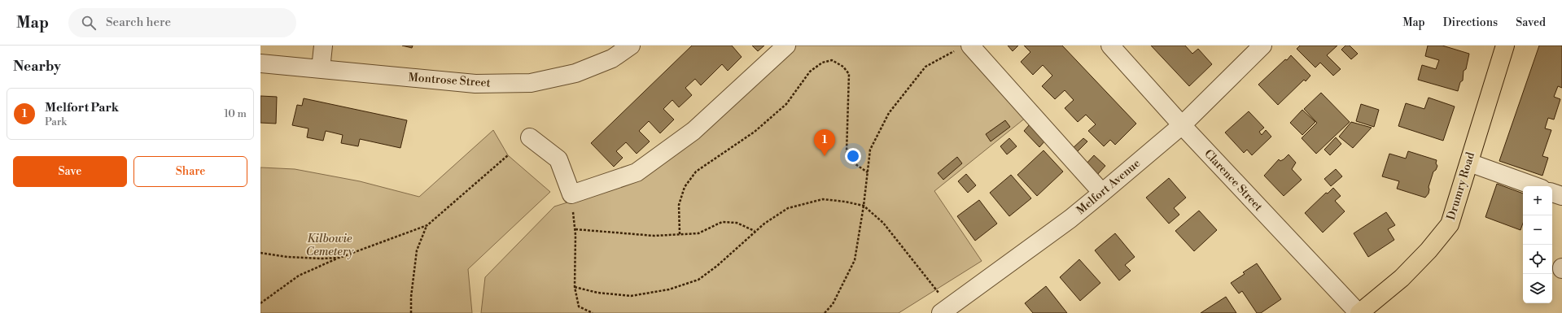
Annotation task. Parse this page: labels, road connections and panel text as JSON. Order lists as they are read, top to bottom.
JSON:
{
  "streets": {
    "main road": ["Drumry Road"],
    "street": ["Montrose Street", "Clarence Street", "Melfort Avenue"]
  },
  "crossings": [
    ["Clarence Street", "Drumry Road"],
    ["Clarence Street", "Melfort Avenue"]
  ],
  "parks": ["Kilbowie Cemetery"],
  "page": {
    "header": "Map",
    "search": "Search here",
    "nav": ["Map", "Directions", "Saved"],
    "heading": "Nearby",
    "list": [
      {
        "mark": "1",
        "name": "Melfort Park",
        "note": "Park",
        "value": "10 m"
      }
    ],
    "pins": "1",
    "buttons": ["Save", "Share"],
    "map_buttons": ["+", "−"]
  }
}
